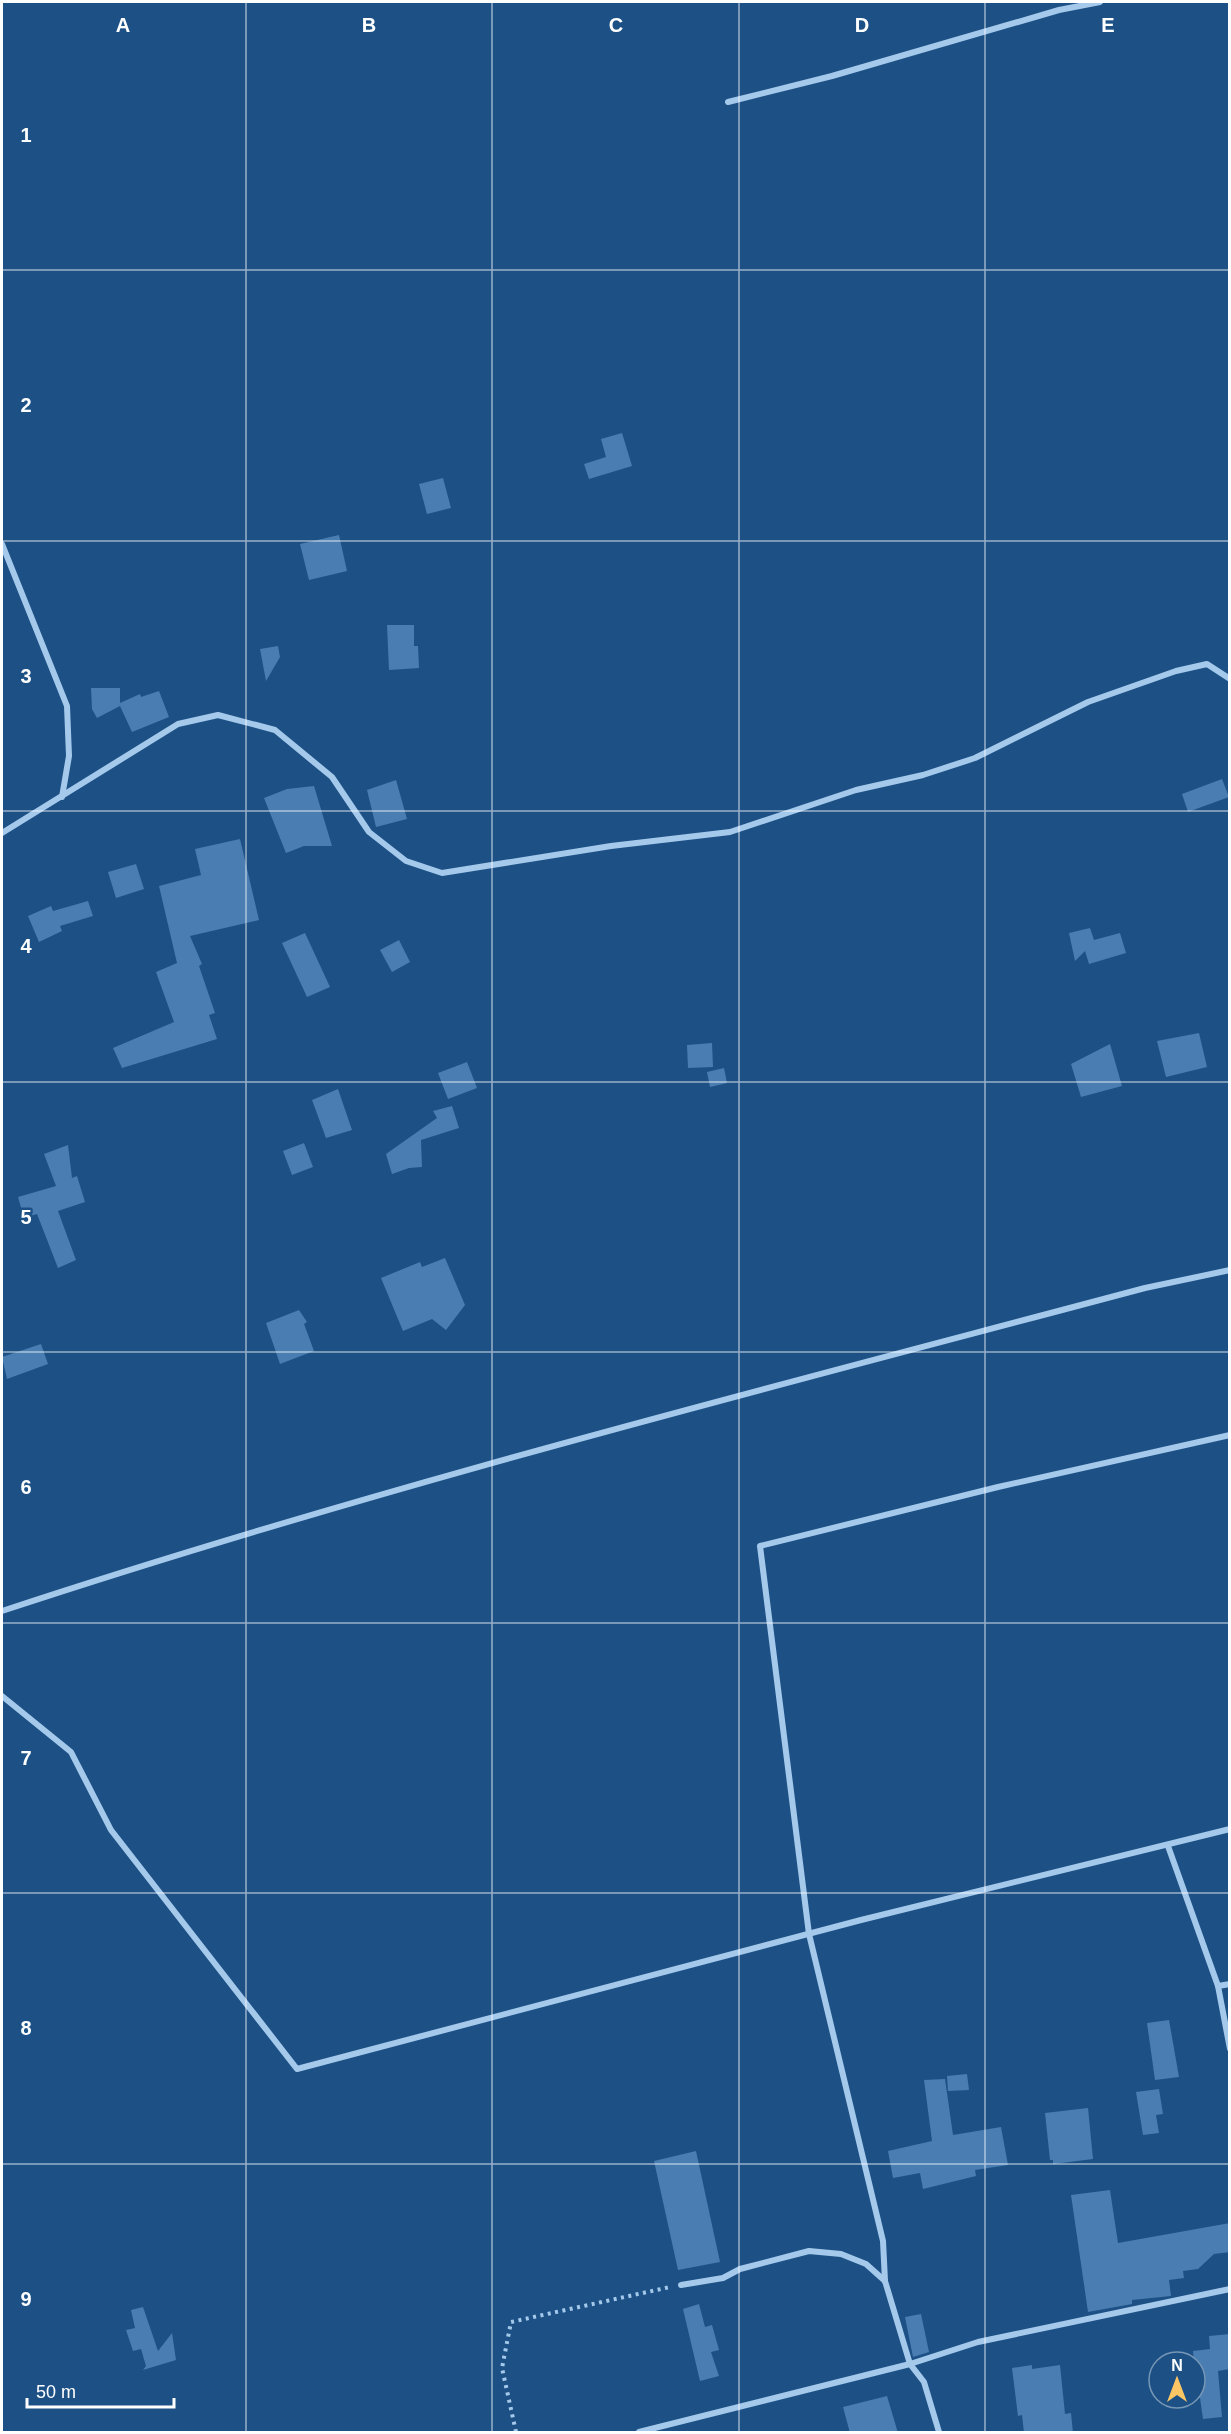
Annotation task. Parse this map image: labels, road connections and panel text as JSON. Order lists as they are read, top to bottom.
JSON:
{
  "scale_bar": "50 m",
  "north": "top",
  "grid": {
    "columns": [
      "A",
      "B",
      "C",
      "D",
      "E"
    ],
    "rows": [
      "1",
      "2",
      "3",
      "4",
      "5",
      "6",
      "7",
      "8",
      "9"
    ]
  }
}
